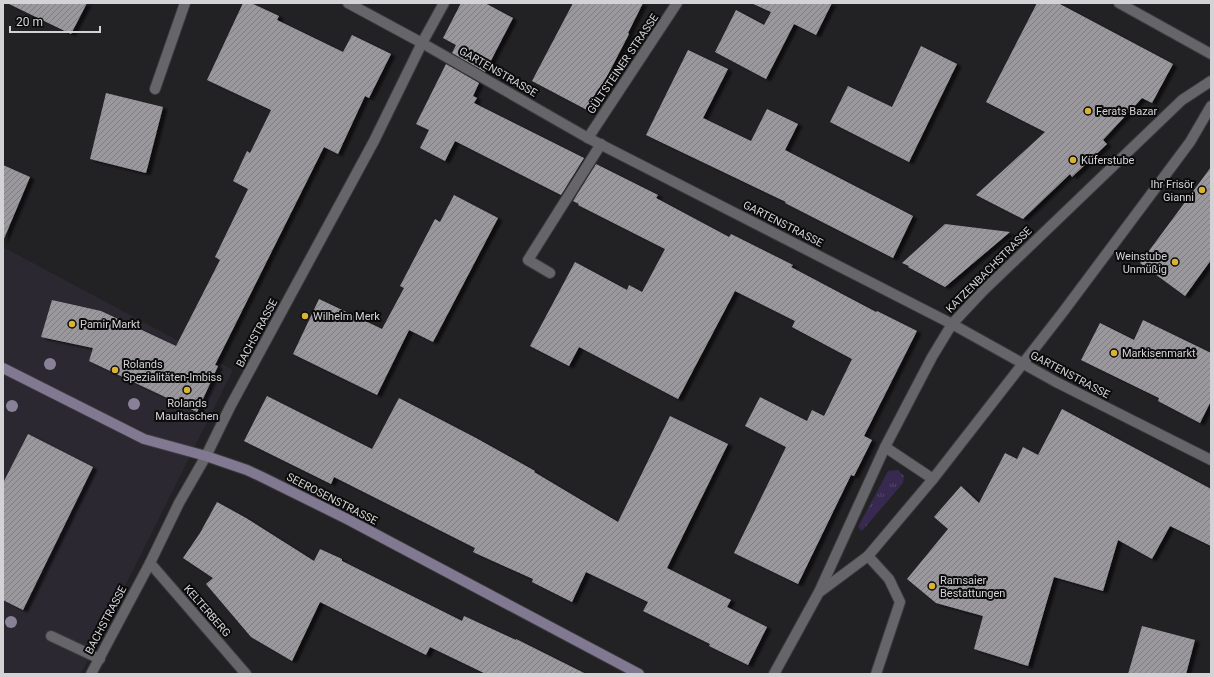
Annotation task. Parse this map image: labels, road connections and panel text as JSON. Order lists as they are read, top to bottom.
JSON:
{
  "streets": {
    "street": [
      "GÜLTSTEINER STRASSE",
      "GARTENSTRASSE",
      "KATZENBACHSTRASSE",
      "BACHSTRASSE",
      "SEEROSENSTRASSE",
      "KELTERBERG"
    ]
  },
  "crossings": [
    ["GÜLTSTEINER STRASSE", "GARTENSTRASSE"],
    ["GARTENSTRASSE", "KATZENBACHSTRASSE"],
    ["GARTENSTRASSE", "BACHSTRASSE"],
    ["BACHSTRASSE", "SEEROSENSTRASSE"],
    ["BACHSTRASSE", "KELTERBERG"]
  ],
  "places": [
    "Ferats Bazar",
    "Küferstube",
    "Ihr Frisör Gianni",
    "Weinstube Unmüßig",
    "Wilhelm Merk",
    "Pamir Markt",
    "Markisenmarkt",
    "Rolands Spezialitäten-Imbiss",
    "Rolands Maultaschen",
    "Ramsaier Bestattungen"
  ],
  "scale_bar": "20 m"
}
